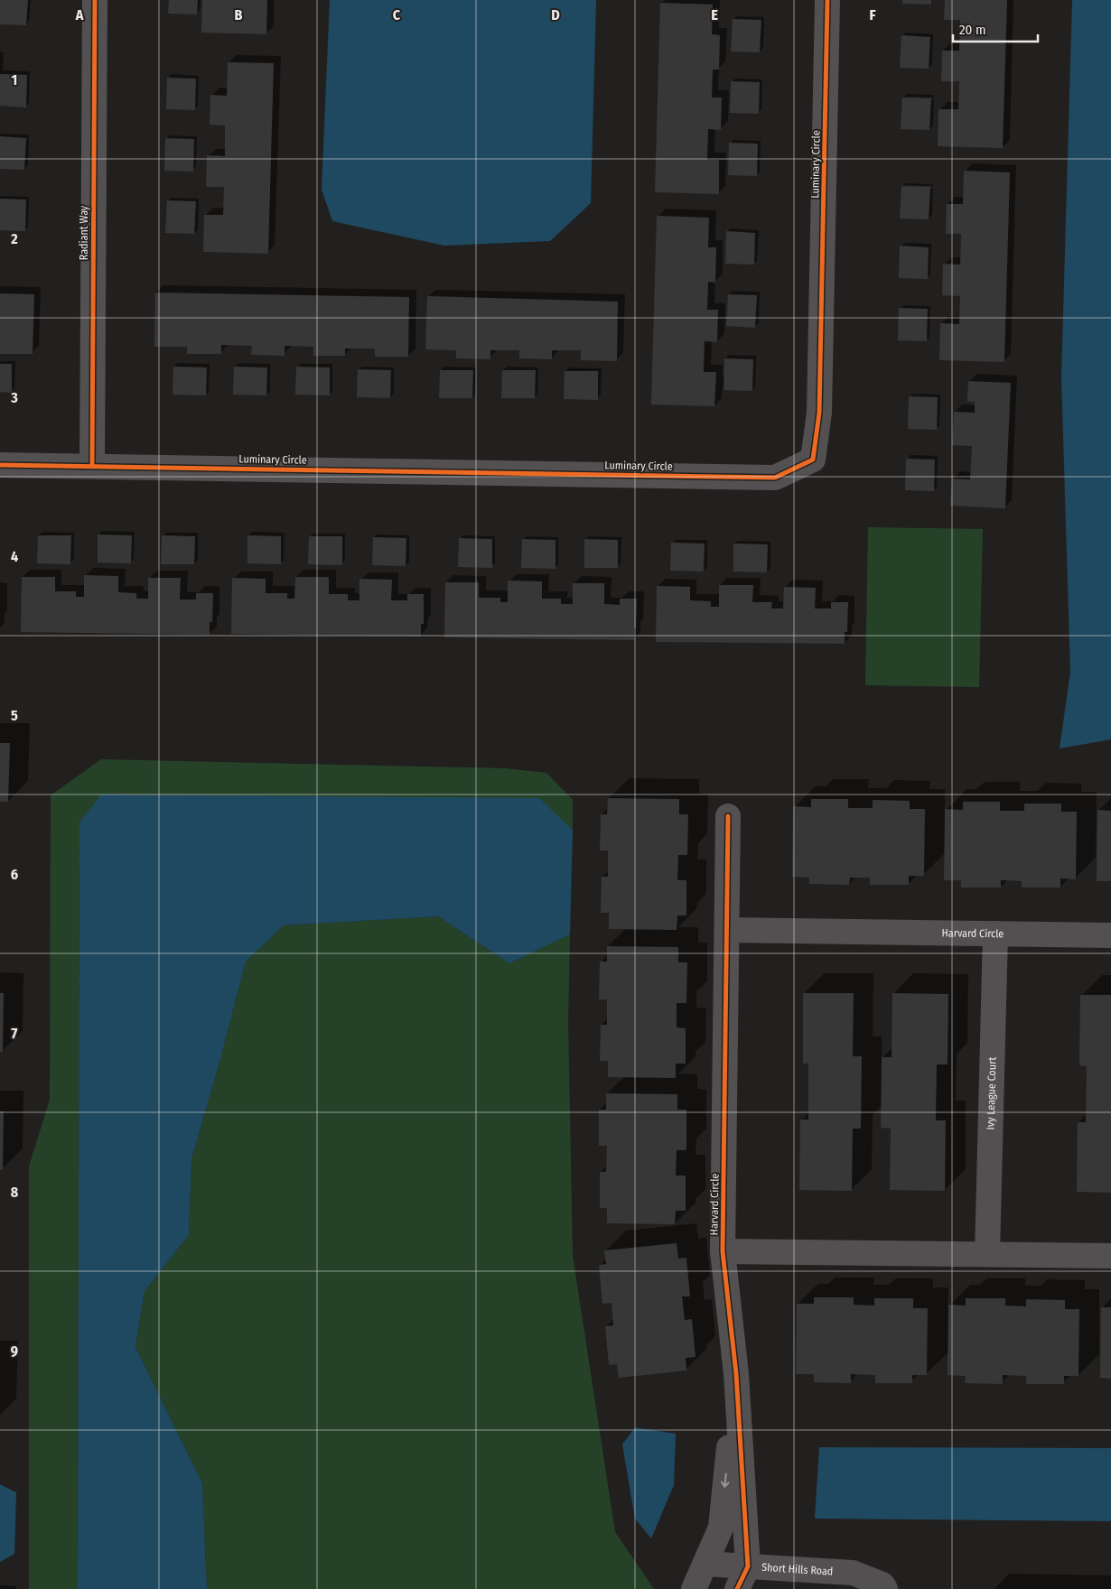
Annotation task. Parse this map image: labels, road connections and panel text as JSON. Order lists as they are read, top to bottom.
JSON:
{
  "streets": {
    "street": [
      "Luminary Circle",
      "Radiant Way",
      "Harvard Circle",
      "Ivy League Court",
      "Short Hills Road"
    ]
  },
  "crossings": [
    ["Luminary Circle", "Radiant Way"],
    ["Harvard Circle", "Ivy League Court"],
    ["Harvard Circle", "Short Hills Road"]
  ],
  "scale_bar": "20 m",
  "grid": {
    "columns": [
      "A",
      "B",
      "C",
      "D",
      "E",
      "F"
    ],
    "rows": [
      "1",
      "2",
      "3",
      "4",
      "5",
      "6",
      "7",
      "8",
      "9"
    ]
  }
}
